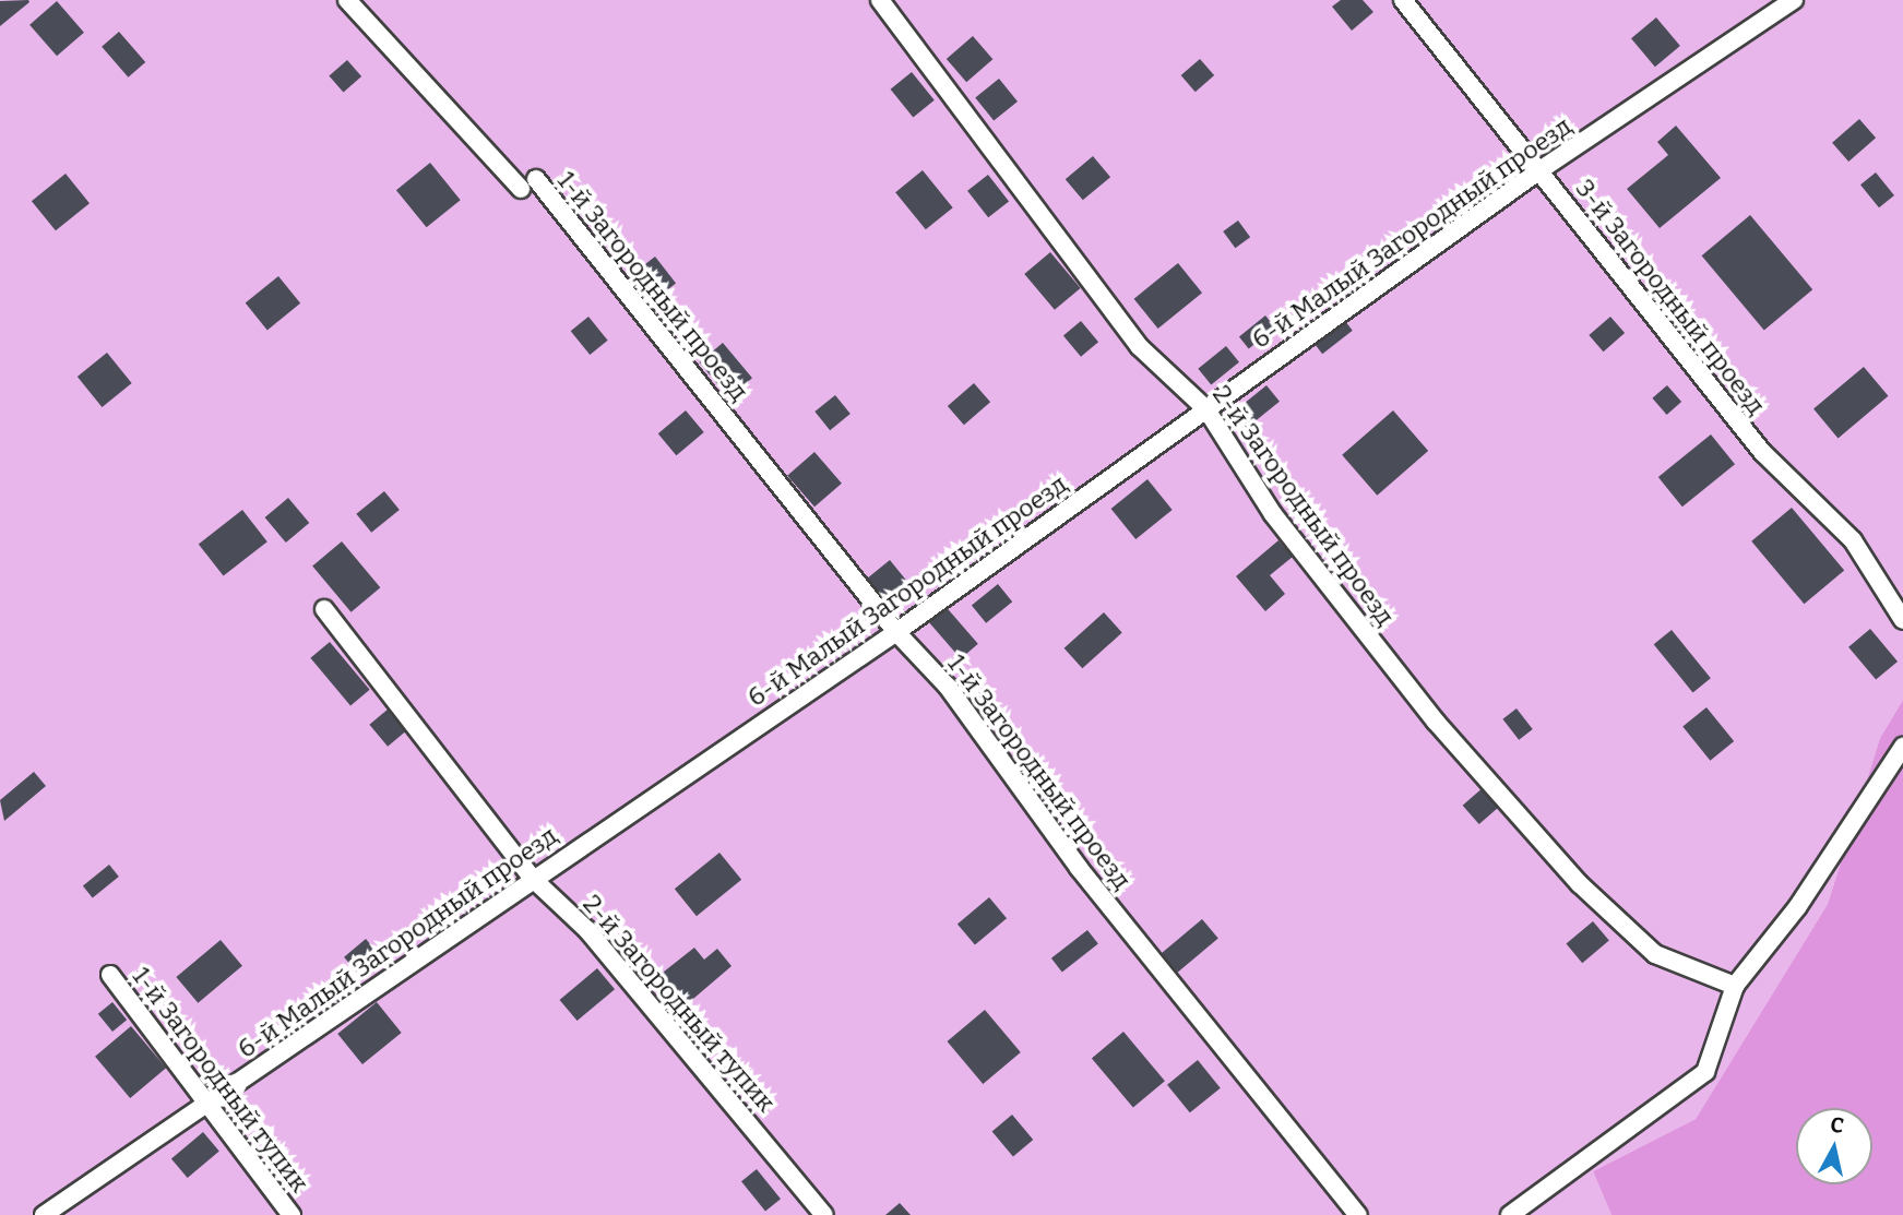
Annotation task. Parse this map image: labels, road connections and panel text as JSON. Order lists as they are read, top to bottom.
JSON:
{
  "streets": {
    "lane": [
      "6-й Малый Загородный проезд",
      "1-й Загородный проезд",
      "3-й Загородный проезд",
      "2-й Загородный проезд",
      "2-й Загородный тупик",
      "1-й Загородный тупик"
    ]
  },
  "crossings": [
    ["6-й Малый Загородный проезд", "1-й Загородный проезд"],
    ["6-й Малый Загородный проезд", "3-й Загородный проезд"],
    ["6-й Малый Загородный проезд", "2-й Загородный проезд"],
    ["6-й Малый Загородный проезд", "2-й Загородный тупик"],
    ["6-й Малый Загородный проезд", "1-й Загородный тупик"]
  ],
  "north": "top"
}
